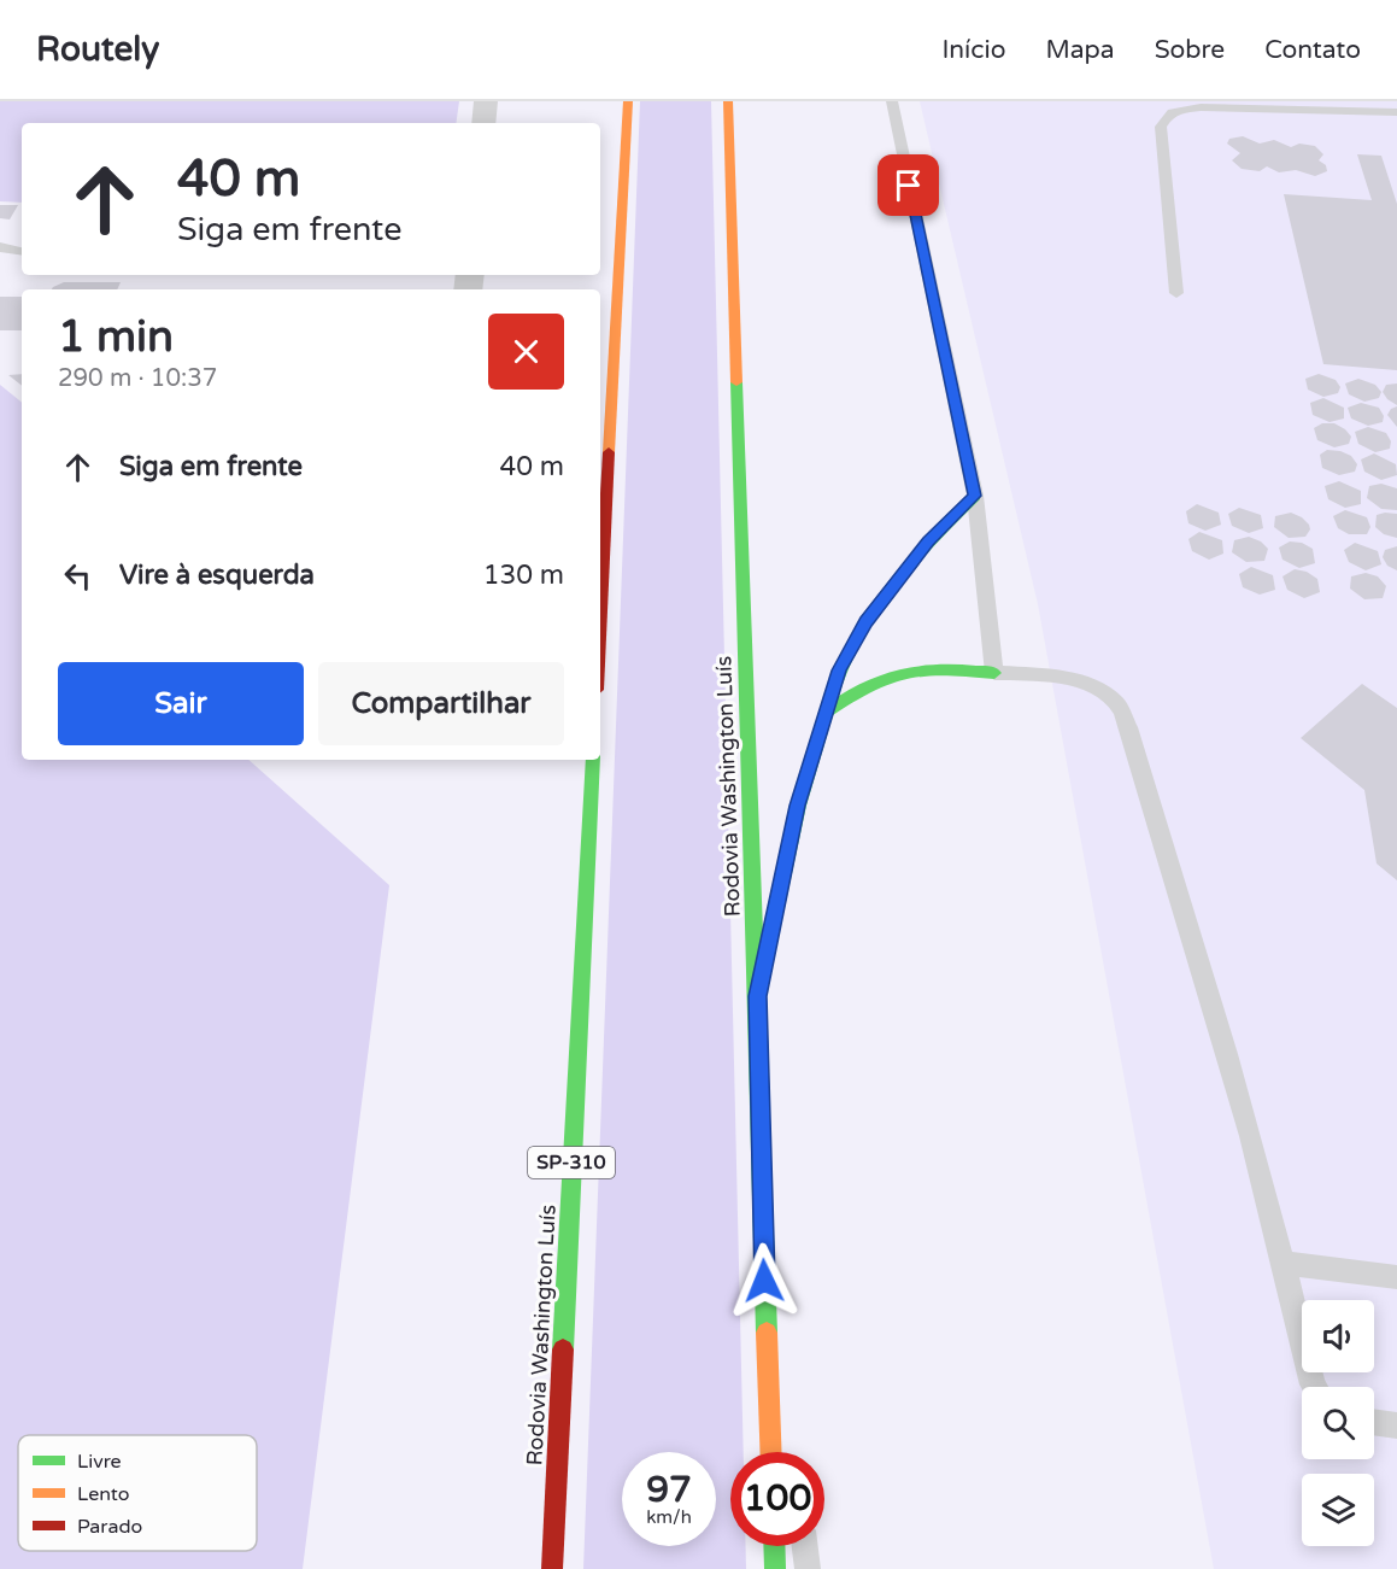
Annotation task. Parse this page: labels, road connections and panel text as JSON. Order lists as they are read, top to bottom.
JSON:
{
  "streets": {
    "highway": ["Rodovia Washington Luís", "SP-310"]
  },
  "legend": ["Livre", "Lento", "Parado"],
  "page": {
    "header": "Routely",
    "nav": [
      "Início",
      "Mapa",
      "Sobre",
      "Contato"
    ],
    "turn": ["40 m", "Siga em frente"],
    "heading": ["1 min", "290 m · 10:37"],
    "list": [
      {
        "name": "Siga em frente",
        "value": "40 m"
      },
      {
        "name": "Vire à esquerda",
        "value": "130 m"
      }
    ],
    "buttons": ["Sair", "Compartilhar"],
    "speed": "97 km/h",
    "limit": "100"
  }
}
